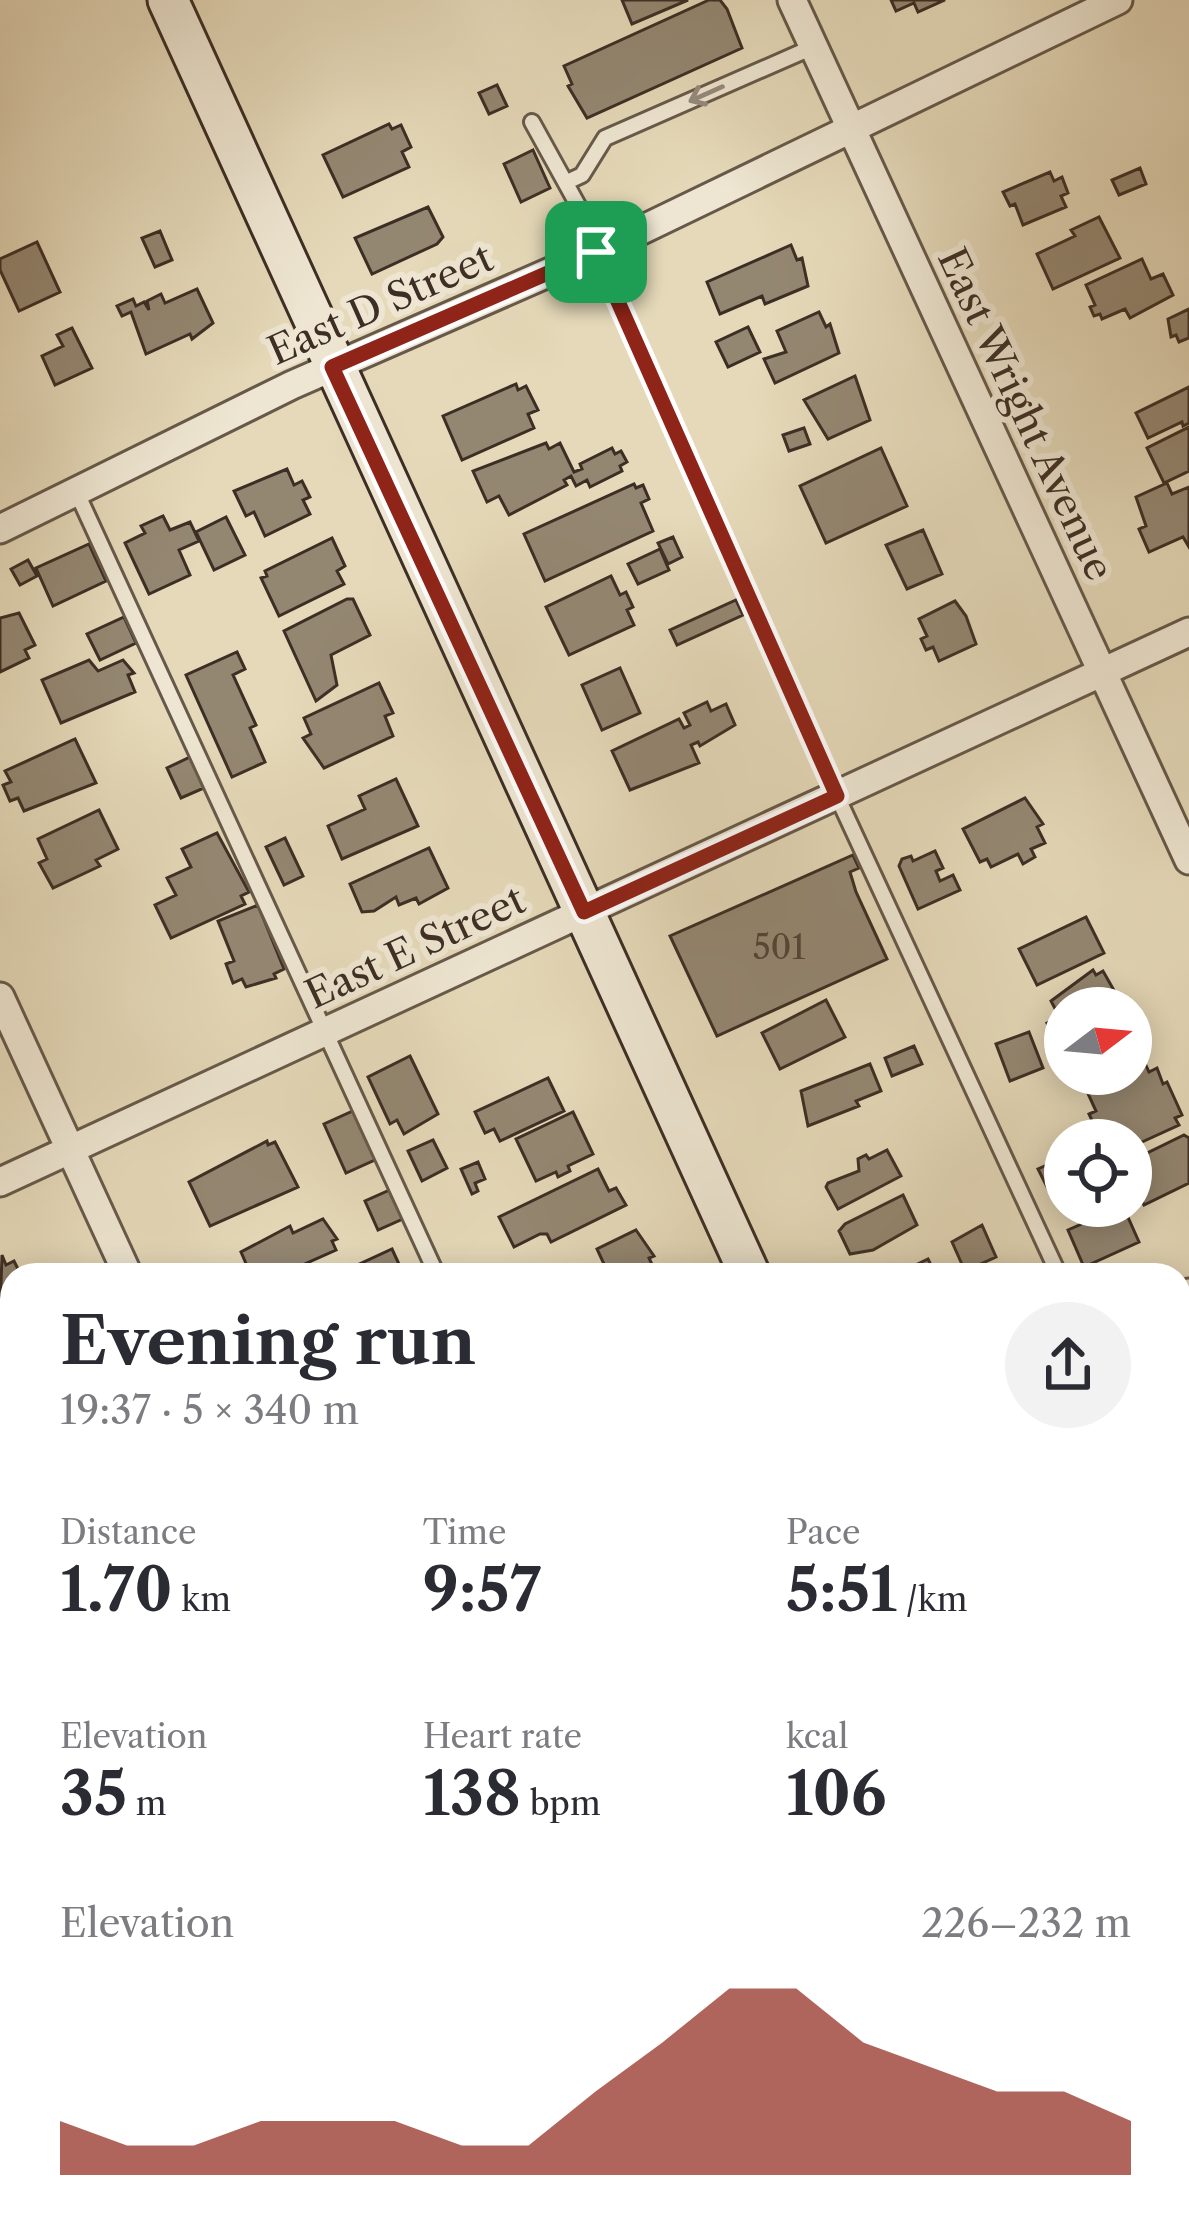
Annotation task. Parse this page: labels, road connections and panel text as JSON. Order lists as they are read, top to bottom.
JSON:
{
  "streets": {
    "street": ["East D Street", "East Wright Avenue", "East E Street"]
  },
  "crossings": [
    ["East D Street", "East Wright Avenue"],
    ["East Wright Avenue", "East E Street"]
  ],
  "house_numbers": ["501"],
  "north": "right",
  "page": {
    "heading": ["Evening run", "19:37 · 5 × 340 m"],
    "stats": [
      ["Distance", "1.70 km"],
      ["Time", "9:57"],
      ["Pace", "5:51 /km"],
      ["Elevation", "35 m"],
      ["Heart rate", "138 bpm"],
      ["kcal", "106"]
    ],
    "chart": ["Elevation", "226–232 m"]
  }
}
